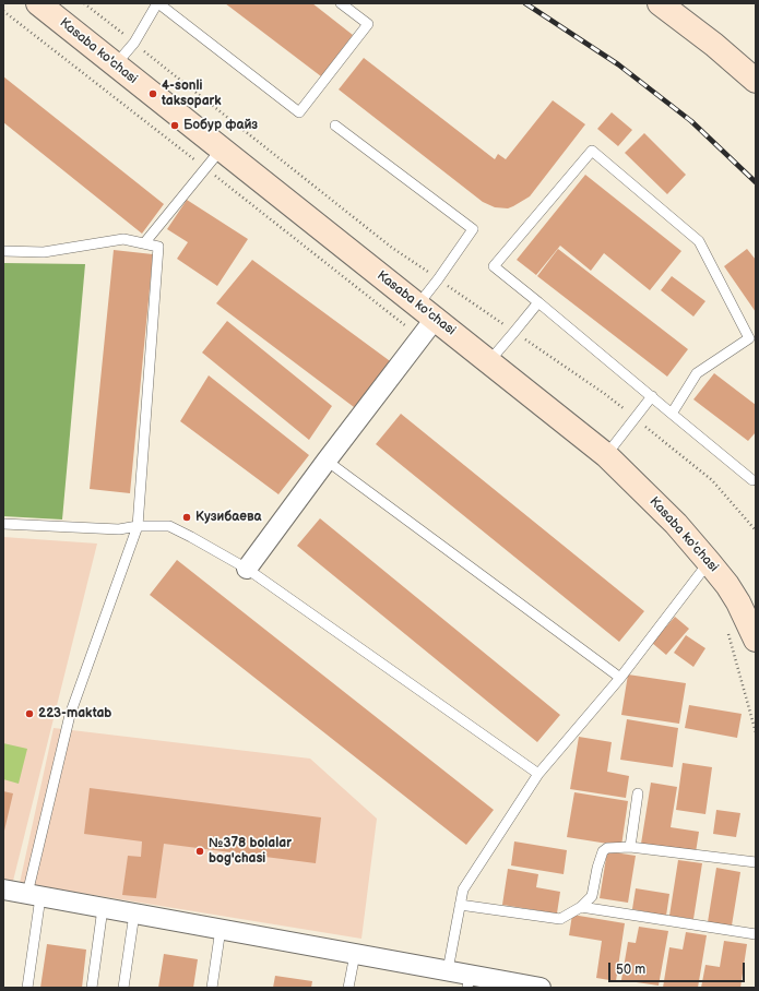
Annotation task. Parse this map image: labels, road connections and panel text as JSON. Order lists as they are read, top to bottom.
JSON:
{
  "streets": {
    "street": ["Kasaba ko'chasi"]
  },
  "places": [
    "4-sonli taksopark",
    "Бобур файз",
    "Кузибаева",
    "223-maktab",
    "№378 bolalar bog'chasi"
  ],
  "scale_bar": "50 m"
}
